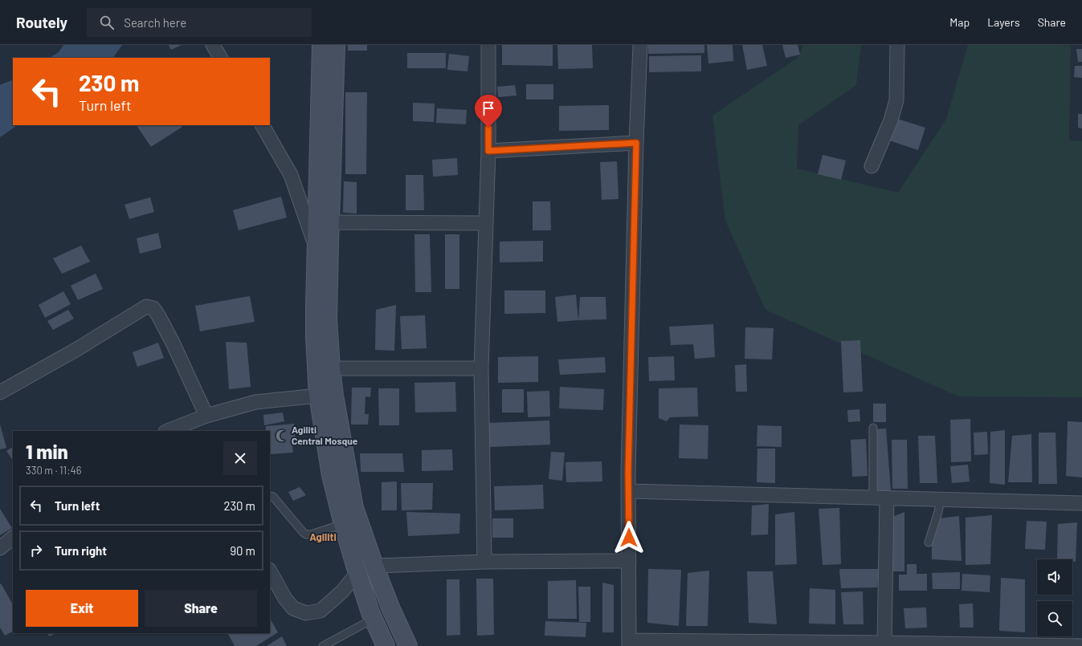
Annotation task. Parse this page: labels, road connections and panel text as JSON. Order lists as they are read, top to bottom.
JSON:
{
  "districts": ["Agiliti"],
  "places": {
    "mosque": ["Agiliti Central Mosque"]
  },
  "page": {
    "header": "Routely",
    "search": "Search here",
    "nav": ["Map", "Layers", "Share"],
    "turn": ["230 m", "Turn left"],
    "heading": ["1 min", "330 m · 11:46"],
    "list": [
      {
        "name": "Turn left",
        "value": "230 m"
      },
      {
        "name": "Turn right",
        "value": "90 m"
      }
    ],
    "buttons": ["Exit", "Share"]
  }
}
